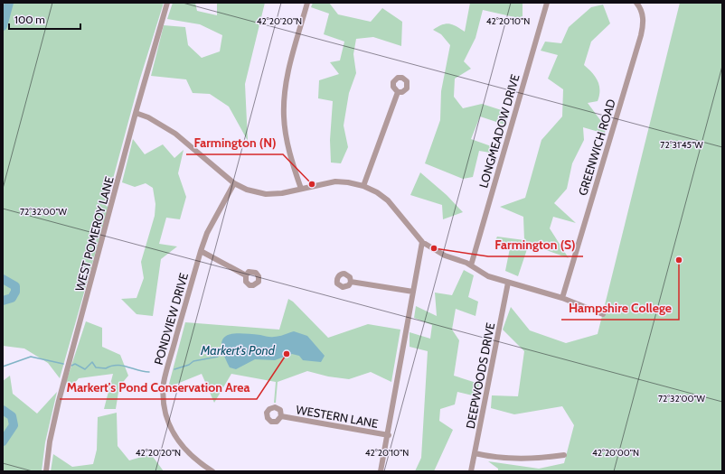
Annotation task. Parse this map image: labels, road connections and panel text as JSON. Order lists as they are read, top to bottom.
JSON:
{
  "streets": {
    "street": [
      "LONGMEADOW DRIVE",
      "GREENWICH ROAD",
      "WEST POMEROY LANE",
      "PONDVIEW DRIVE",
      "DEEPWOODS DRIVE",
      "WESTERN LANE"
    ]
  },
  "water": ["Markert's Pond"],
  "places": [
    "Farmington (N)",
    "Farmington (S)",
    "Hampshire College",
    "Markert's Pond Conservation Area"
  ],
  "scale_bar": "100 m",
  "coordinates": [
    "42°20'20\"N",
    "42°20'10\"N",
    "72°31'45\"W",
    "72°32'00\"W",
    "42°20'00\"N"
  ]
}
